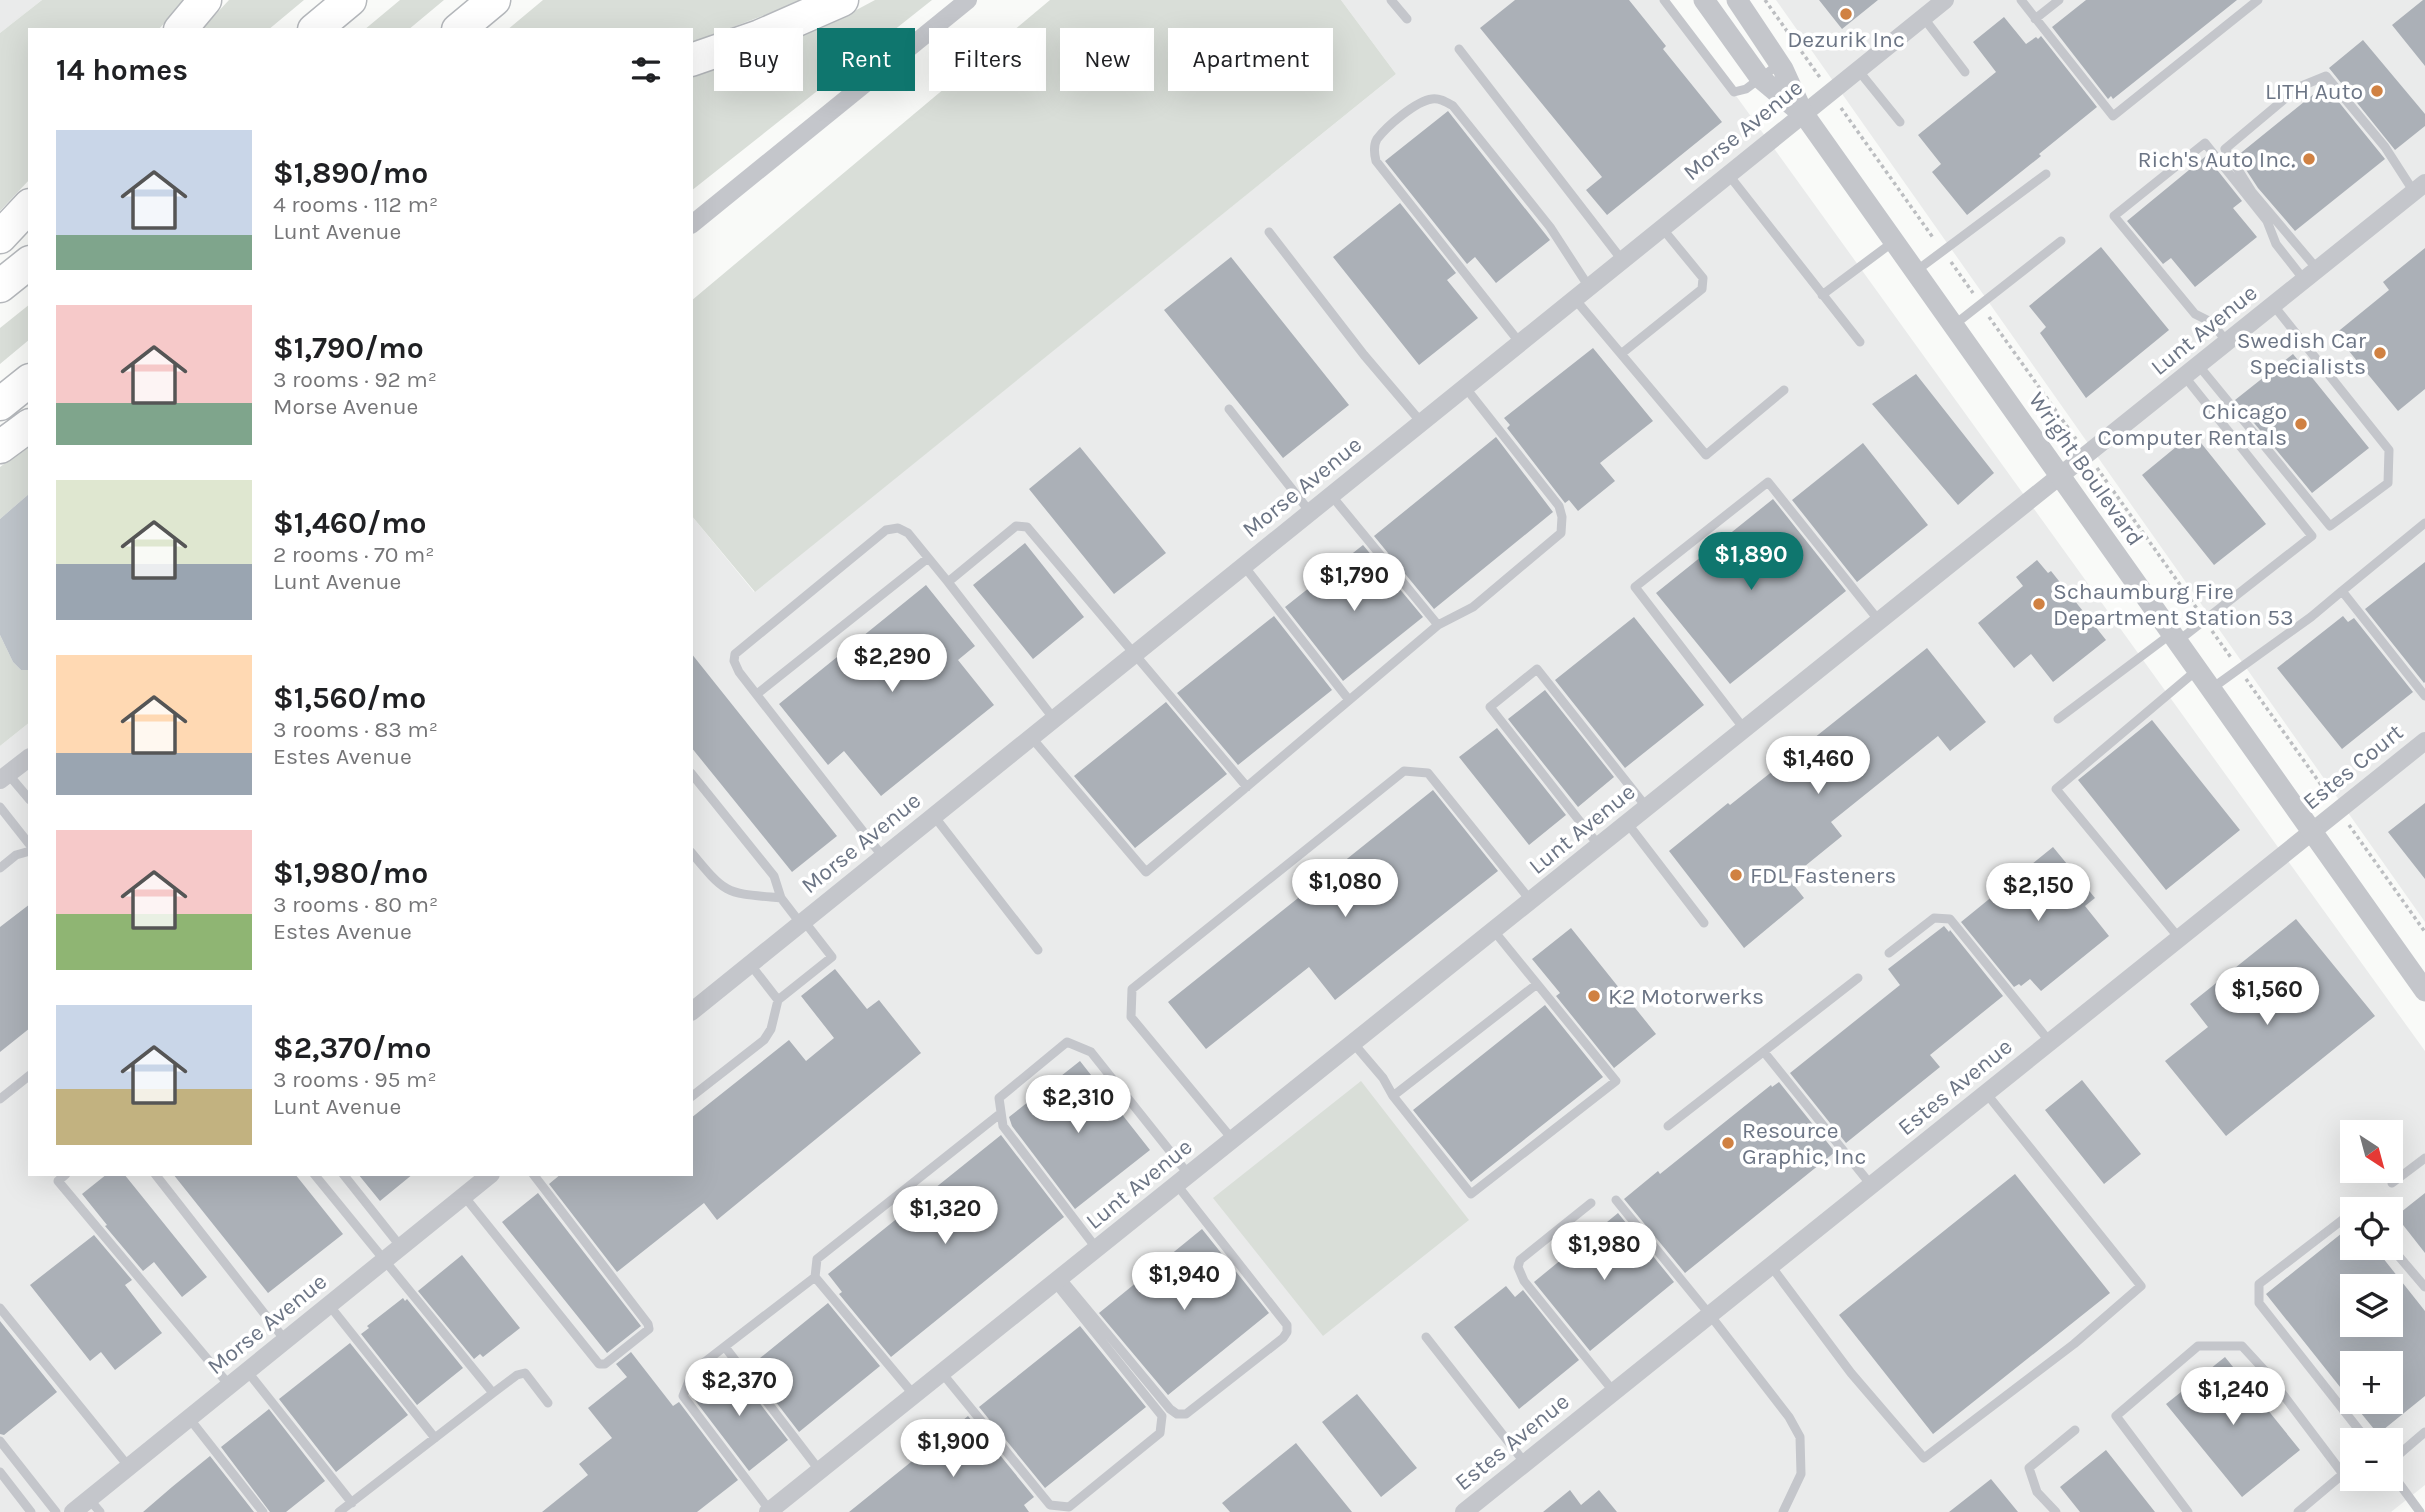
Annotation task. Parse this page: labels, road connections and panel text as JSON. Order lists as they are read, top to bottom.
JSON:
{
  "streets": {
    "street": [
      "Morse Avenue",
      "Lunt Avenue",
      "Wright Boulevard",
      "Estes Court",
      "Estes Avenue"
    ]
  },
  "crossings": [
    ["Morse Avenue", "Wright Boulevard"],
    ["Lunt Avenue", "Wright Boulevard"],
    ["Wright Boulevard", "Estes Court"],
    ["Wright Boulevard", "Estes Avenue"],
    ["Estes Court", "Estes Avenue"]
  ],
  "places": [
    "Dezurik Inc",
    "LITH Auto",
    "Rich's Auto Inc.",
    "Swedish Car Specialists",
    "Chicago Computer Rentals",
    "Schaumburg Fire Department Station 53",
    "FDL Fasteners",
    "K2 Motorwerks",
    "Resource Graphic, Inc"
  ],
  "north": "bottom right",
  "page": {
    "chip": [
      "Buy",
      "Rent",
      "Filters",
      "New",
      "Apartment"
    ],
    "heading": "14 homes",
    "list": [
      {
        "name": "$1,890/mo",
        "note": "4 rooms · 112 m² · Lunt Avenue"
      },
      {
        "name": "$1,790/mo",
        "note": "3 rooms · 92 m² · Morse Avenue"
      },
      {
        "name": "$1,460/mo",
        "note": "2 rooms · 70 m² · Lunt Avenue"
      },
      {
        "name": "$1,560/mo",
        "note": "3 rooms · 83 m² · Estes Avenue"
      },
      {
        "name": "$1,980/mo",
        "note": "3 rooms · 80 m² · Estes Avenue"
      },
      {
        "name": "$2,370/mo",
        "note": "3 rooms · 95 m² · Lunt Avenue"
      }
    ],
    "price": [
      "$1,890",
      "$1,790",
      "$2,290",
      "$1,460",
      "$1,080",
      "$2,150",
      "$1,560",
      "$2,310",
      "$1,320",
      "$1,980",
      "$1,940",
      "$2,370",
      "$1,240",
      "$1,900"
    ],
    "map_buttons": ["+", "−"]
  }
}
